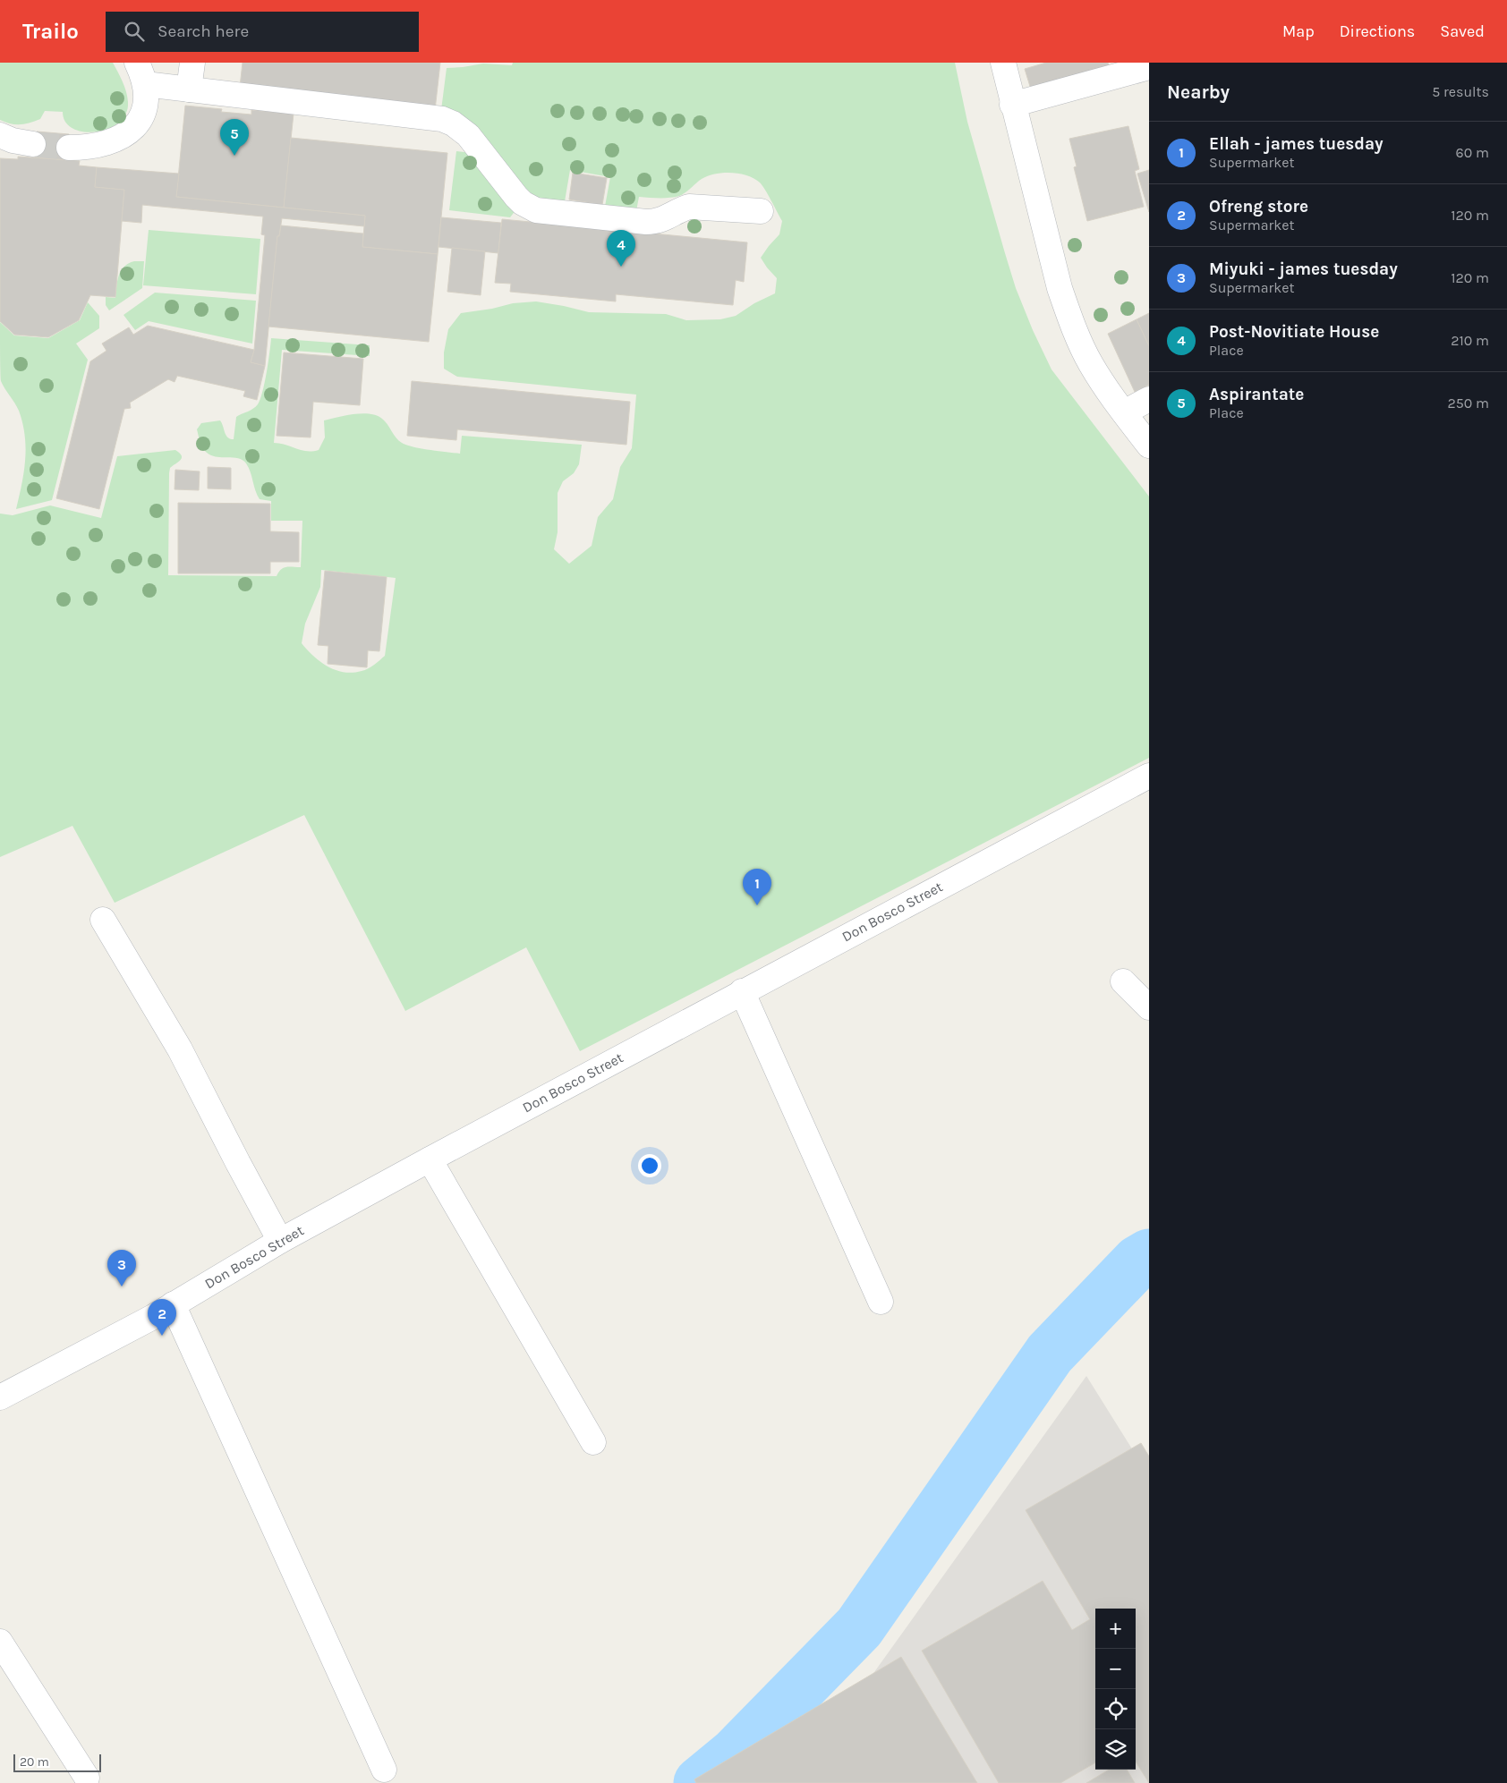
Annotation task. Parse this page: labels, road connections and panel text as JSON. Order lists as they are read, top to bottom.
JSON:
{
  "streets": {
    "street": ["Don Bosco Street"]
  },
  "scale_bar": "20 m",
  "page": {
    "header": "Trailo",
    "search": "Search here",
    "nav": ["Map", "Directions", "Saved"],
    "heading": ["Nearby", "5 results"],
    "pins": [
      "5",
      "4",
      "1",
      "3",
      "2"
    ],
    "list": [
      {
        "mark": "1",
        "name": "Ellah - james tuesday",
        "note": "Supermarket",
        "value": "60 m"
      },
      {
        "mark": "2",
        "name": "Ofreng store",
        "note": "Supermarket",
        "value": "120 m"
      },
      {
        "mark": "3",
        "name": "Miyuki - james tuesday",
        "note": "Supermarket",
        "value": "120 m"
      },
      {
        "mark": "4",
        "name": "Post-Novitiate House",
        "note": "Place",
        "value": "210 m"
      },
      {
        "mark": "5",
        "name": "Aspirantate",
        "note": "Place",
        "value": "250 m"
      }
    ],
    "map_buttons": ["+", "−"],
    "scale": "20 m"
  }
}
